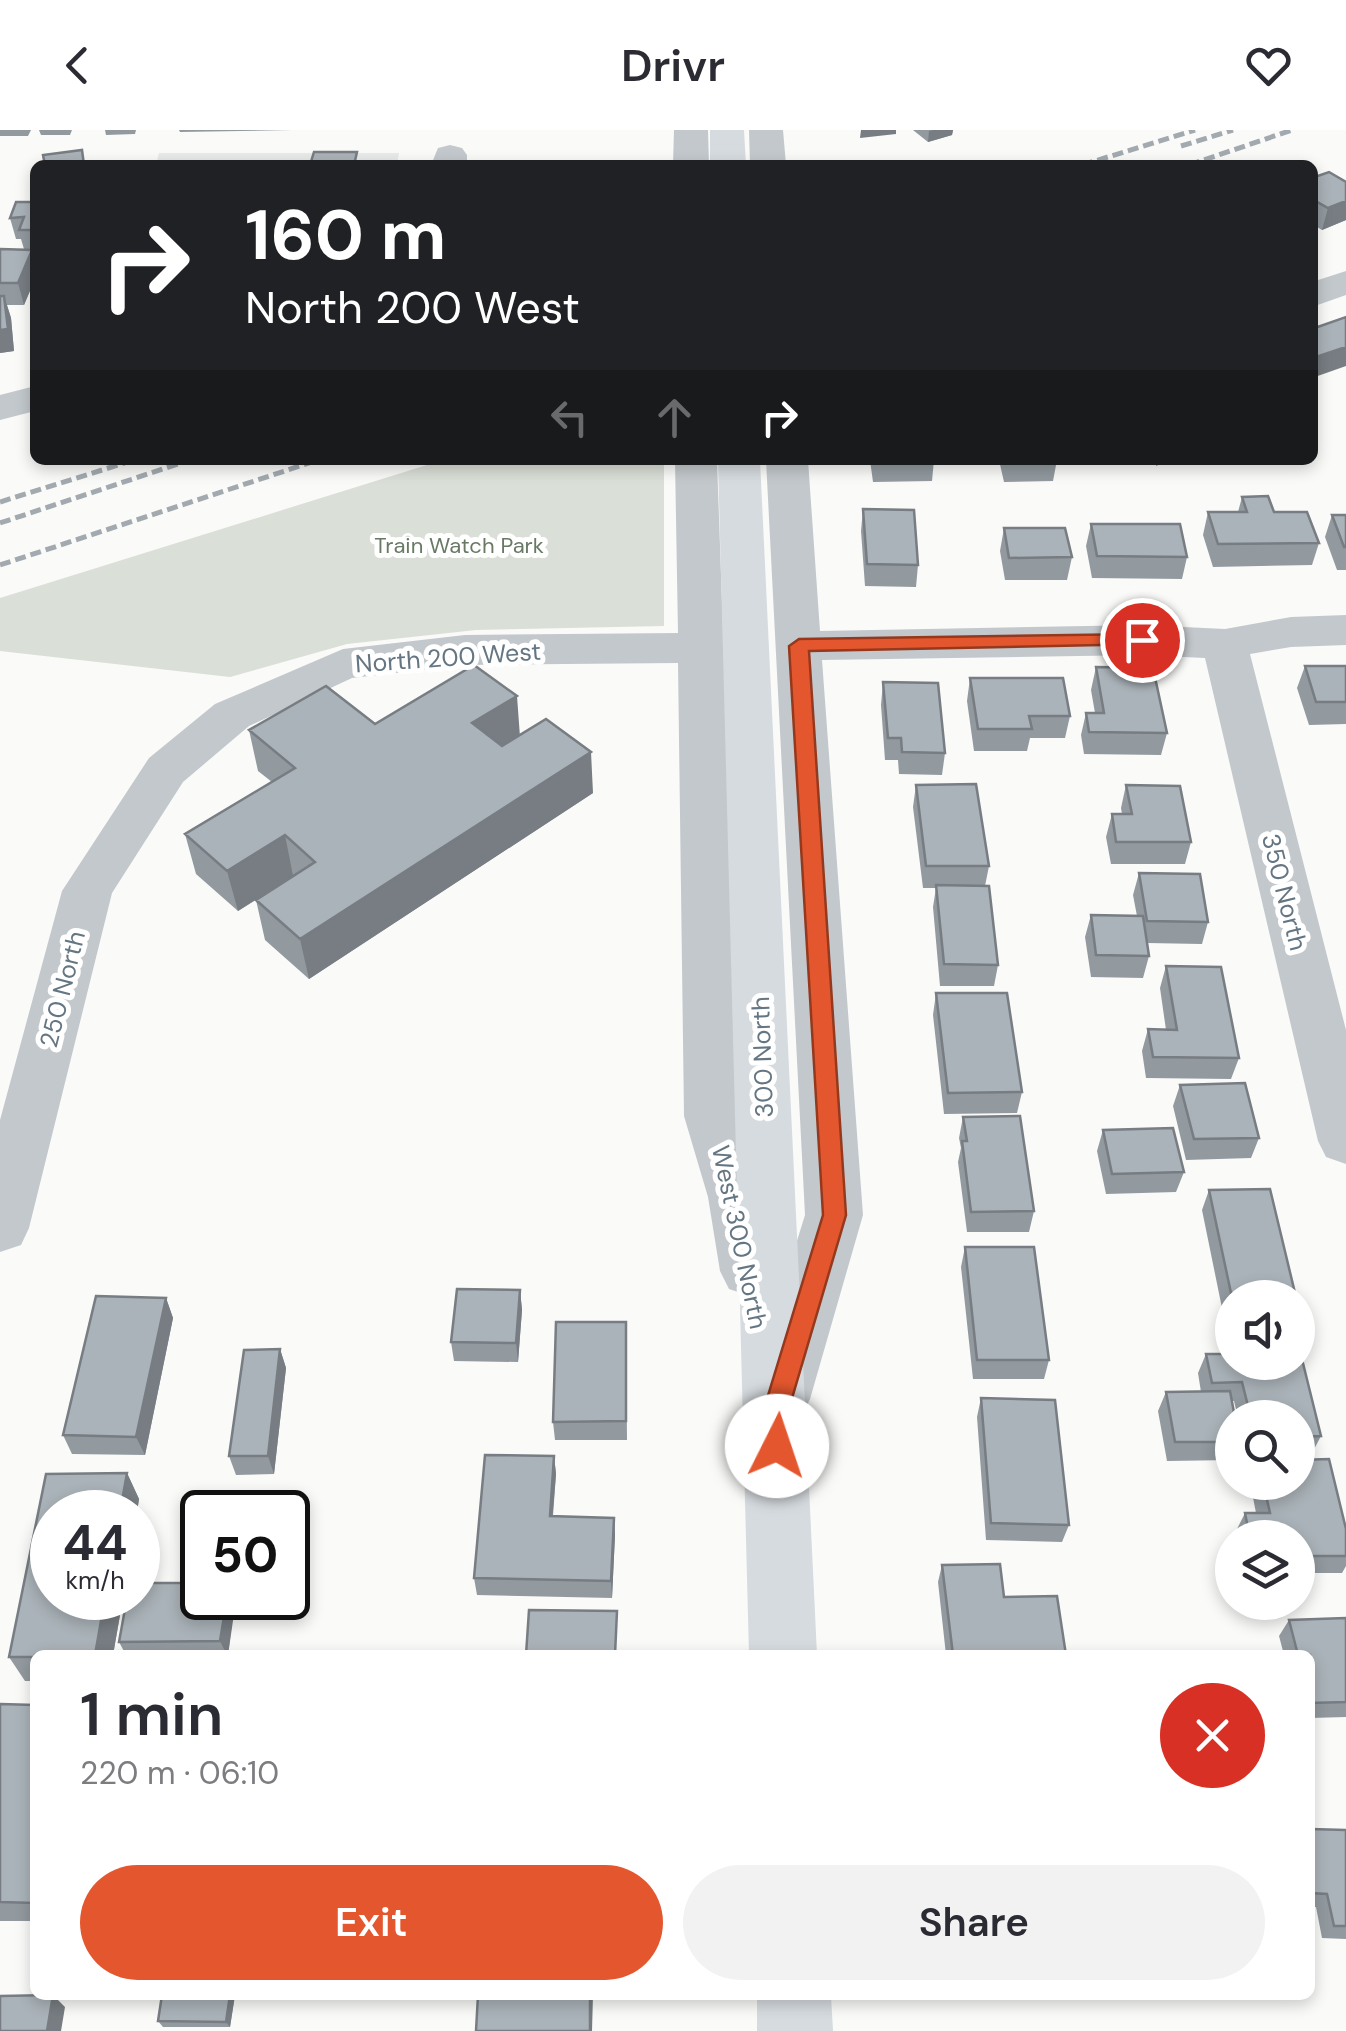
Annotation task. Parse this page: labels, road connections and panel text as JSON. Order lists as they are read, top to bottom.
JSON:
{
  "streets": {
    "main road": ["300 North"],
    "street": [
      "North 200 West",
      "350 North",
      "250 North",
      "West 300 North"
    ]
  },
  "crossings": [
    ["North 200 West", "250 North"],
    ["North 200 West", "West 300 North"],
    ["300 North", "West 300 North"]
  ],
  "parks": ["Train Watch Park"],
  "page": {
    "header": "Drivr",
    "turn": ["160 m", "North 200 West"],
    "speed": "44 km/h",
    "limit": "50",
    "heading": ["1 min", "220 m · 06:10"],
    "buttons": ["Exit", "Share"]
  }
}
